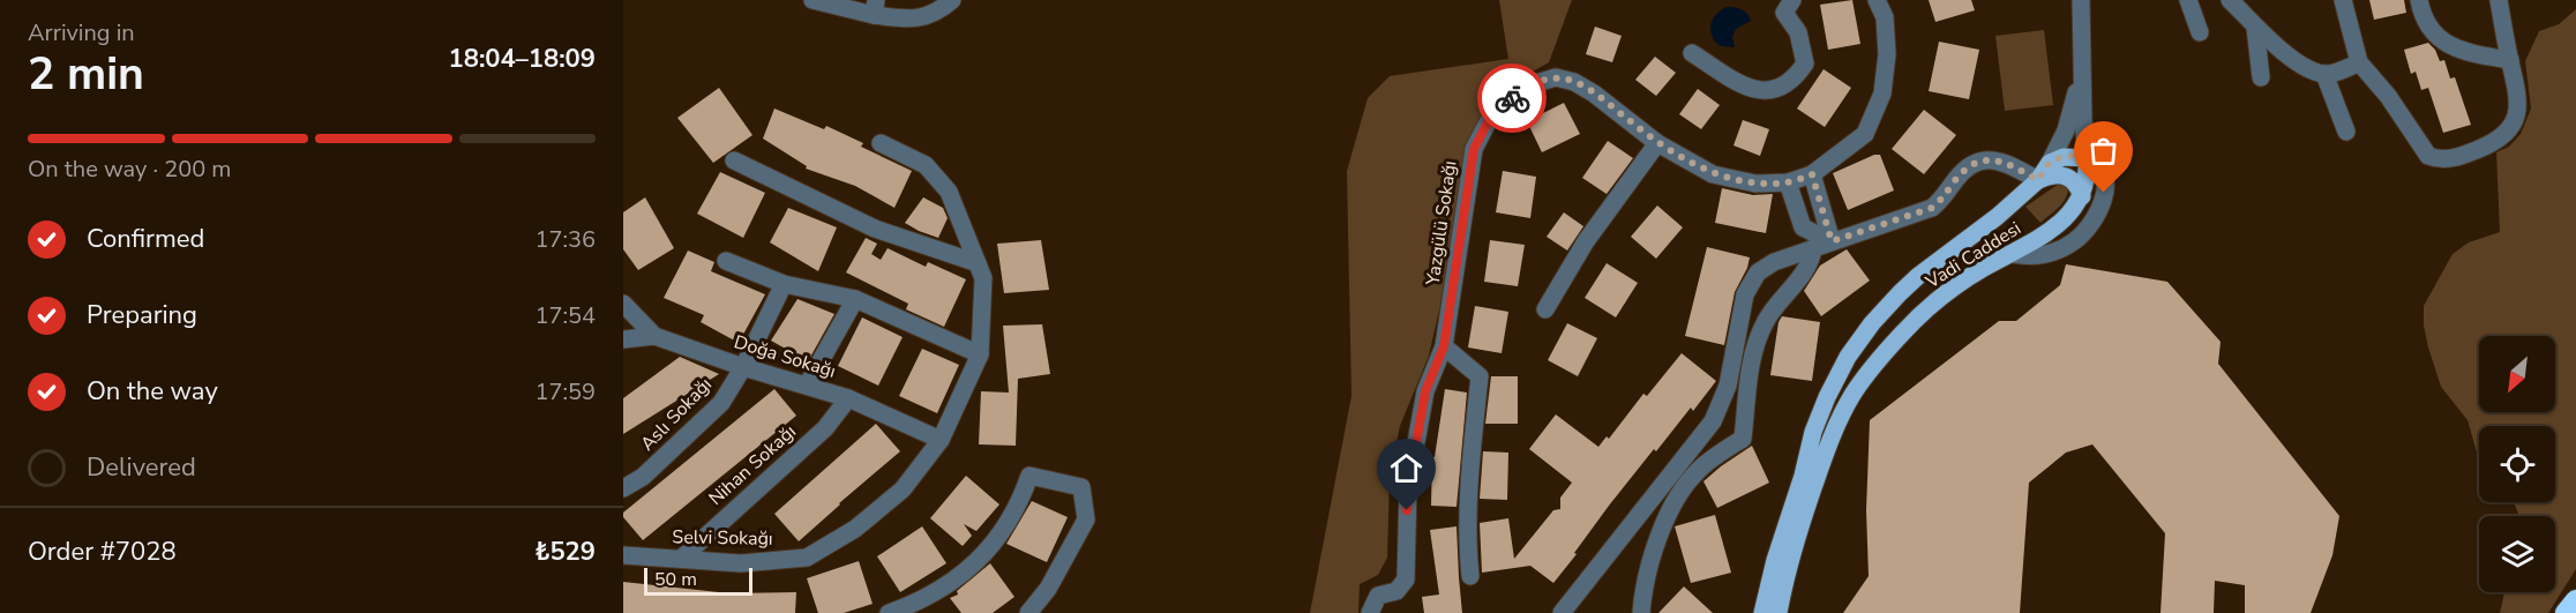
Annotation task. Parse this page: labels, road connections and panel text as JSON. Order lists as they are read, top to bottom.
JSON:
{
  "streets": {
    "main road": ["Vadi Caddesi"],
    "street": [
      "Yazgülü Sokağı",
      "Doğa Sokağı",
      "Aslı Sokağı",
      "Nihan Sokağı",
      "Selvi Sokağı"
    ]
  },
  "crossings": [
    ["Doğa Sokağı", "Aslı Sokağı"],
    ["Doğa Sokağı", "Nihan Sokağı"],
    ["Doğa Sokağı", "Selvi Sokağı"],
    ["Nihan Sokağı", "Selvi Sokağı"]
  ],
  "scale_bar": "50 m",
  "north": "bottom left",
  "page": {
    "heading": ["2 min", "Arriving in", "18:04–18:09"],
    "panel": ["Order #7028", "₺529"],
    "bar": "On the way · 200 m",
    "list": [
      ["Confirmed", "17:36"],
      ["Preparing", "17:54"],
      ["On the way", "17:59"],
      "Delivered"
    ],
    "scale": "50 m"
  }
}
